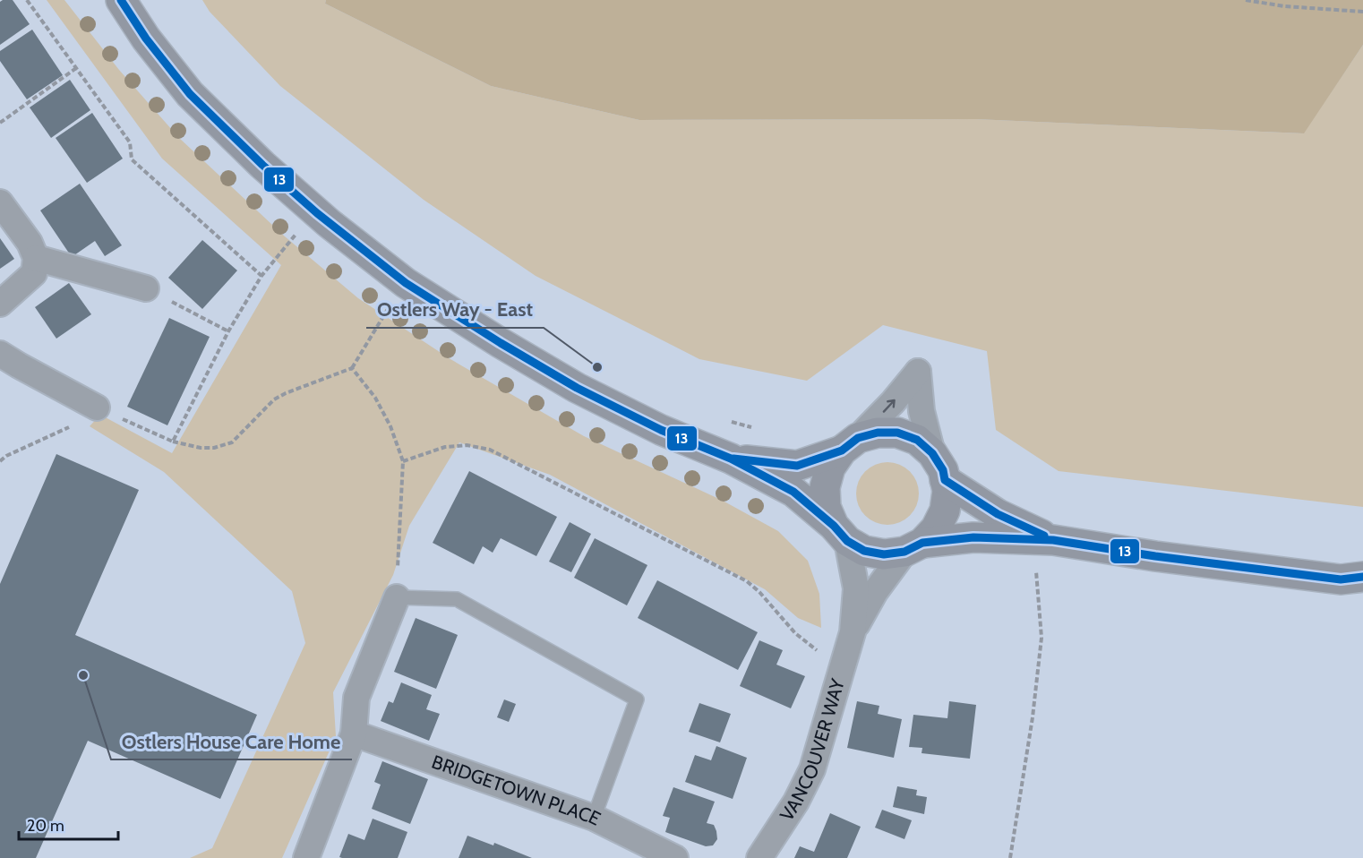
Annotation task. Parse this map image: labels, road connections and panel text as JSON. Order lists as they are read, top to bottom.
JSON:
{
  "streets": {
    "street": ["VANCOUVER WAY", "BRIDGETOWN PLACE"]
  },
  "places": ["Ostlers Way - East", "Ostlers House Care Home"],
  "lines": ["transit line 13"],
  "scale_bar": "20 m"
}
